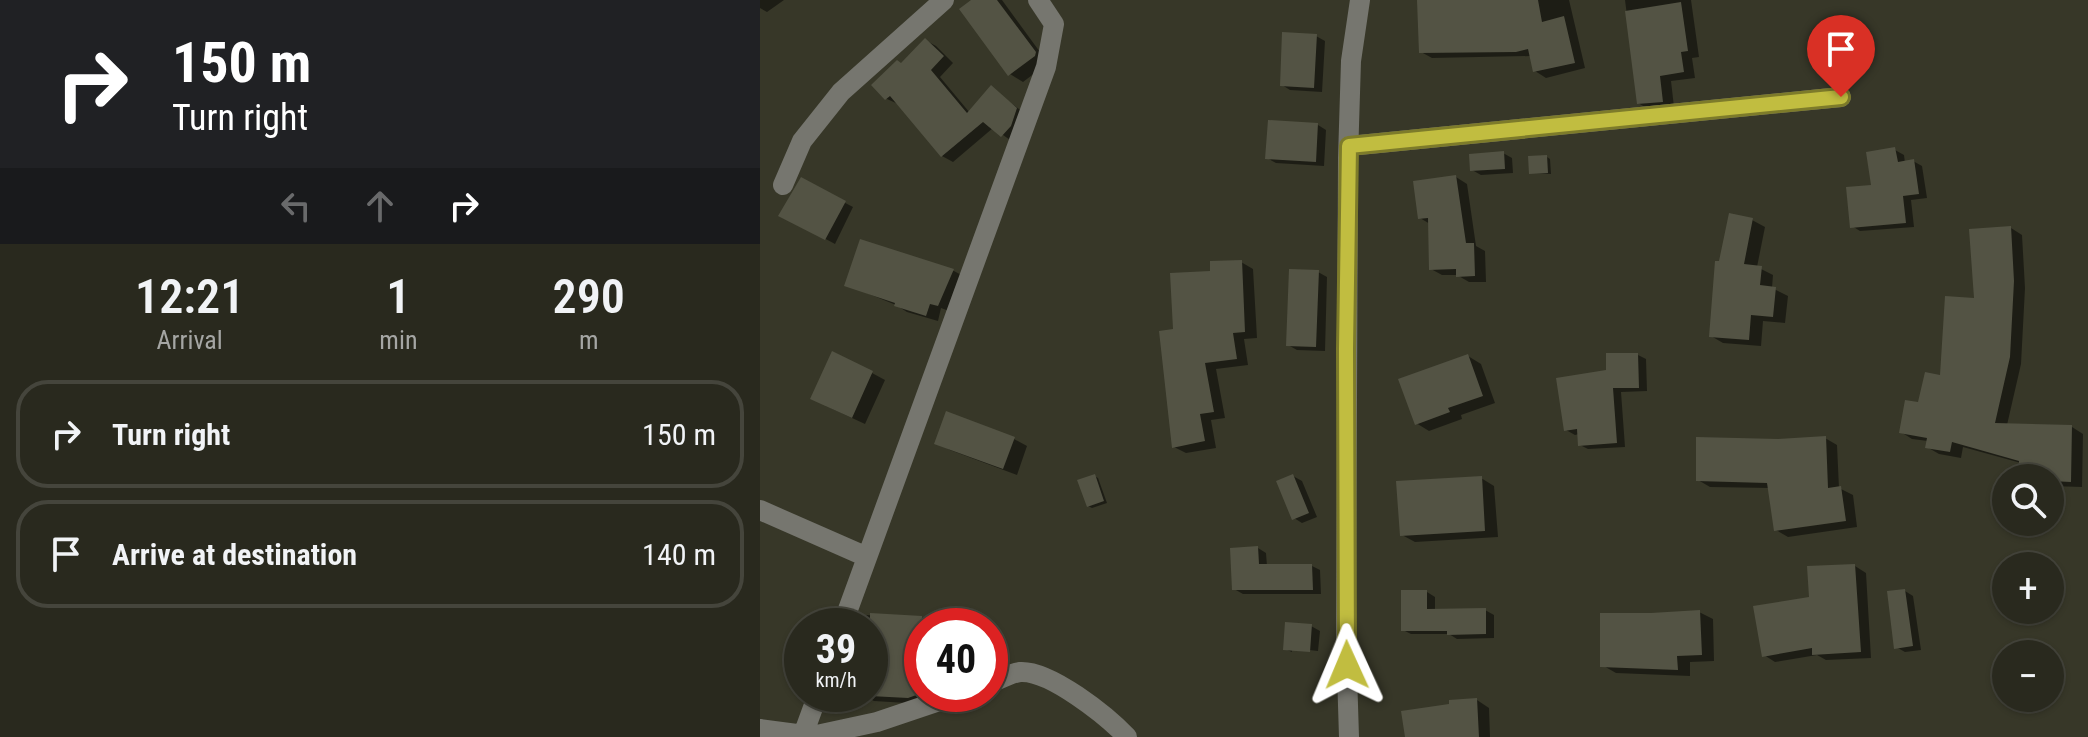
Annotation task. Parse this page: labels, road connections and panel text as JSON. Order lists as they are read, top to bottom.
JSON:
{
  "page": {
    "turn": ["150 m", "Turn right"],
    "eta": [
      "12:21",
      "Arrival",
      "1",
      "min",
      "290",
      "m"
    ],
    "list": [
      {
        "name": "Turn right",
        "value": "150 m"
      },
      {
        "name": "Arrive at destination",
        "value": "140 m"
      }
    ],
    "map_buttons": ["+", "−"],
    "speed": "39 km/h",
    "limit": "40"
  }
}
